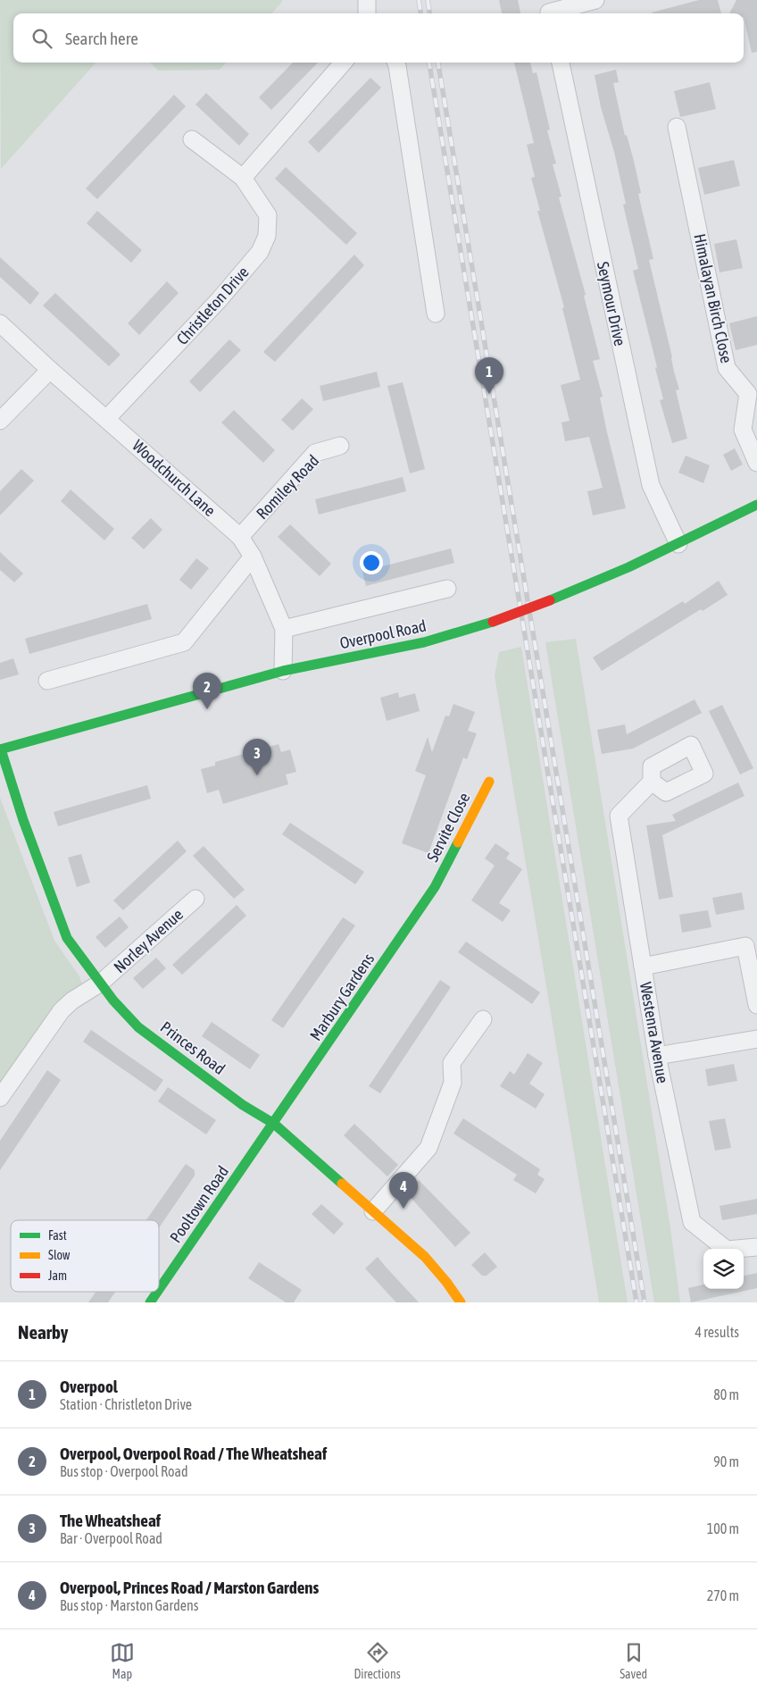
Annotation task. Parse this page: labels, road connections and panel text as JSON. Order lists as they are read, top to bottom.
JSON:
{
  "streets": {
    "street": [
      "Himalayan Birch Close",
      "Seymour Drive",
      "Christleton Drive",
      "Woodchurch Lane",
      "Romiley Road",
      "Overpool Road",
      "Servite Close",
      "Norley Avenue",
      "Marbury Gardens",
      "Westenra Avenue",
      "Princes Road",
      "Pooltown Road"
    ]
  },
  "crossings": [
    ["Seymour Drive", "Overpool Road"],
    ["Christleton Drive", "Woodchurch Lane"],
    ["Woodchurch Lane", "Romiley Road"],
    ["Woodchurch Lane", "Overpool Road"],
    ["Overpool Road", "Princes Road"],
    ["Servite Close", "Marbury Gardens"],
    ["Norley Avenue", "Princes Road"],
    ["Marbury Gardens", "Princes Road"],
    ["Marbury Gardens", "Pooltown Road"],
    ["Princes Road", "Pooltown Road"]
  ],
  "legend": ["Fast", "Slow", "Jam"],
  "page": {
    "search": "Search here",
    "pins": [
      "1",
      "2",
      "3",
      "4"
    ],
    "heading": ["Nearby", "4 results"],
    "list": [
      {
        "mark": "1",
        "name": "Overpool",
        "note": "Station · Christleton Drive",
        "value": "80 m"
      },
      {
        "mark": "2",
        "name": "Overpool, Overpool Road / The Wheatsheaf",
        "note": "Bus stop · Overpool Road",
        "value": "90 m"
      },
      {
        "mark": "3",
        "name": "The Wheatsheaf",
        "note": "Bar · Overpool Road",
        "value": "100 m"
      },
      {
        "mark": "4",
        "name": "Overpool, Princes Road / Marston Gardens",
        "note": "Bus stop · Marston Gardens",
        "value": "270 m"
      }
    ],
    "nav": ["Map", "Directions", "Saved"]
  }
}
